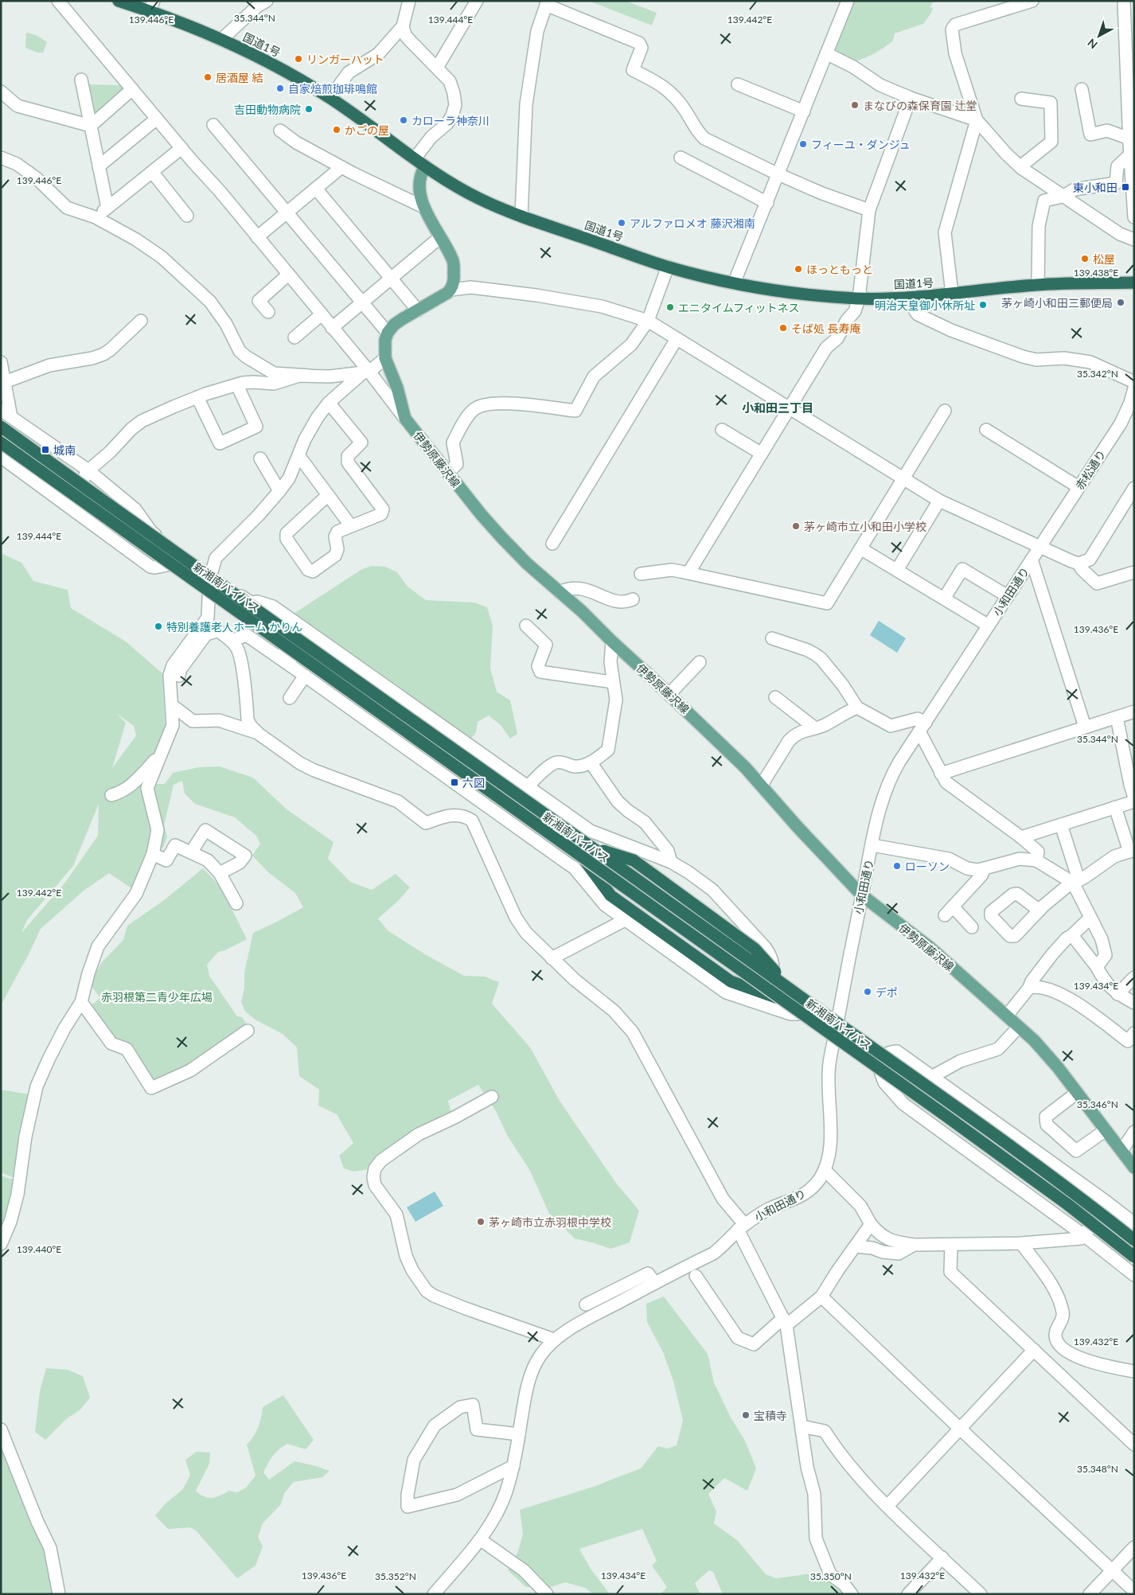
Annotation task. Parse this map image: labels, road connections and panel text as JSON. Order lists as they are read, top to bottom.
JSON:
{
  "streets": {
    "highway": ["国道1号", "新湘南バイパス"],
    "main road": ["伊勢原藤沢線"],
    "street": ["赤松通り", "小和田通り"]
  },
  "crossings": [
    ["伊勢原藤沢線", "小和田通り"],
    ["赤松通り", "小和田通り"]
  ],
  "districts": ["小和田三丁目"],
  "parks": ["赤羽根第二青少年広場"],
  "places": {
    "other": [
      "リンガーハット",
      "居酒屋 結",
      "自家焙煎珈琲鳴館",
      "まなびの森保育園 辻堂",
      "吉田動物病院",
      "カローラ神奈川",
      "かごの屋",
      "フィーユ・ダンジュ",
      "アルファロメオ 藤沢湘南",
      "松屋",
      "ほっともっと",
      "茅ヶ崎小和田三郵便局",
      "明治天皇御小休所址",
      "エニタイムフィットネス",
      "そば処 長寿庵",
      "茅ヶ崎市立小和田小学校",
      "特別養護老人ホーム かりん",
      "ローソン",
      "デポ",
      "茅ヶ崎市立赤羽根中学校",
      "宝積寺"
    ],
    "transit": ["東小和田", "城南", "六図"]
  },
  "north": "bottom left",
  "coordinates": [
    "35.344°N",
    "139.446°E",
    "139.444°E",
    "139.442°E",
    "139.438°E",
    "35.342°N",
    "139.436°E",
    "139.434°E",
    "35.346°N",
    "139.440°E",
    "139.432°E",
    "35.348°N",
    "35.352°N",
    "35.350°N"
  ]
}
